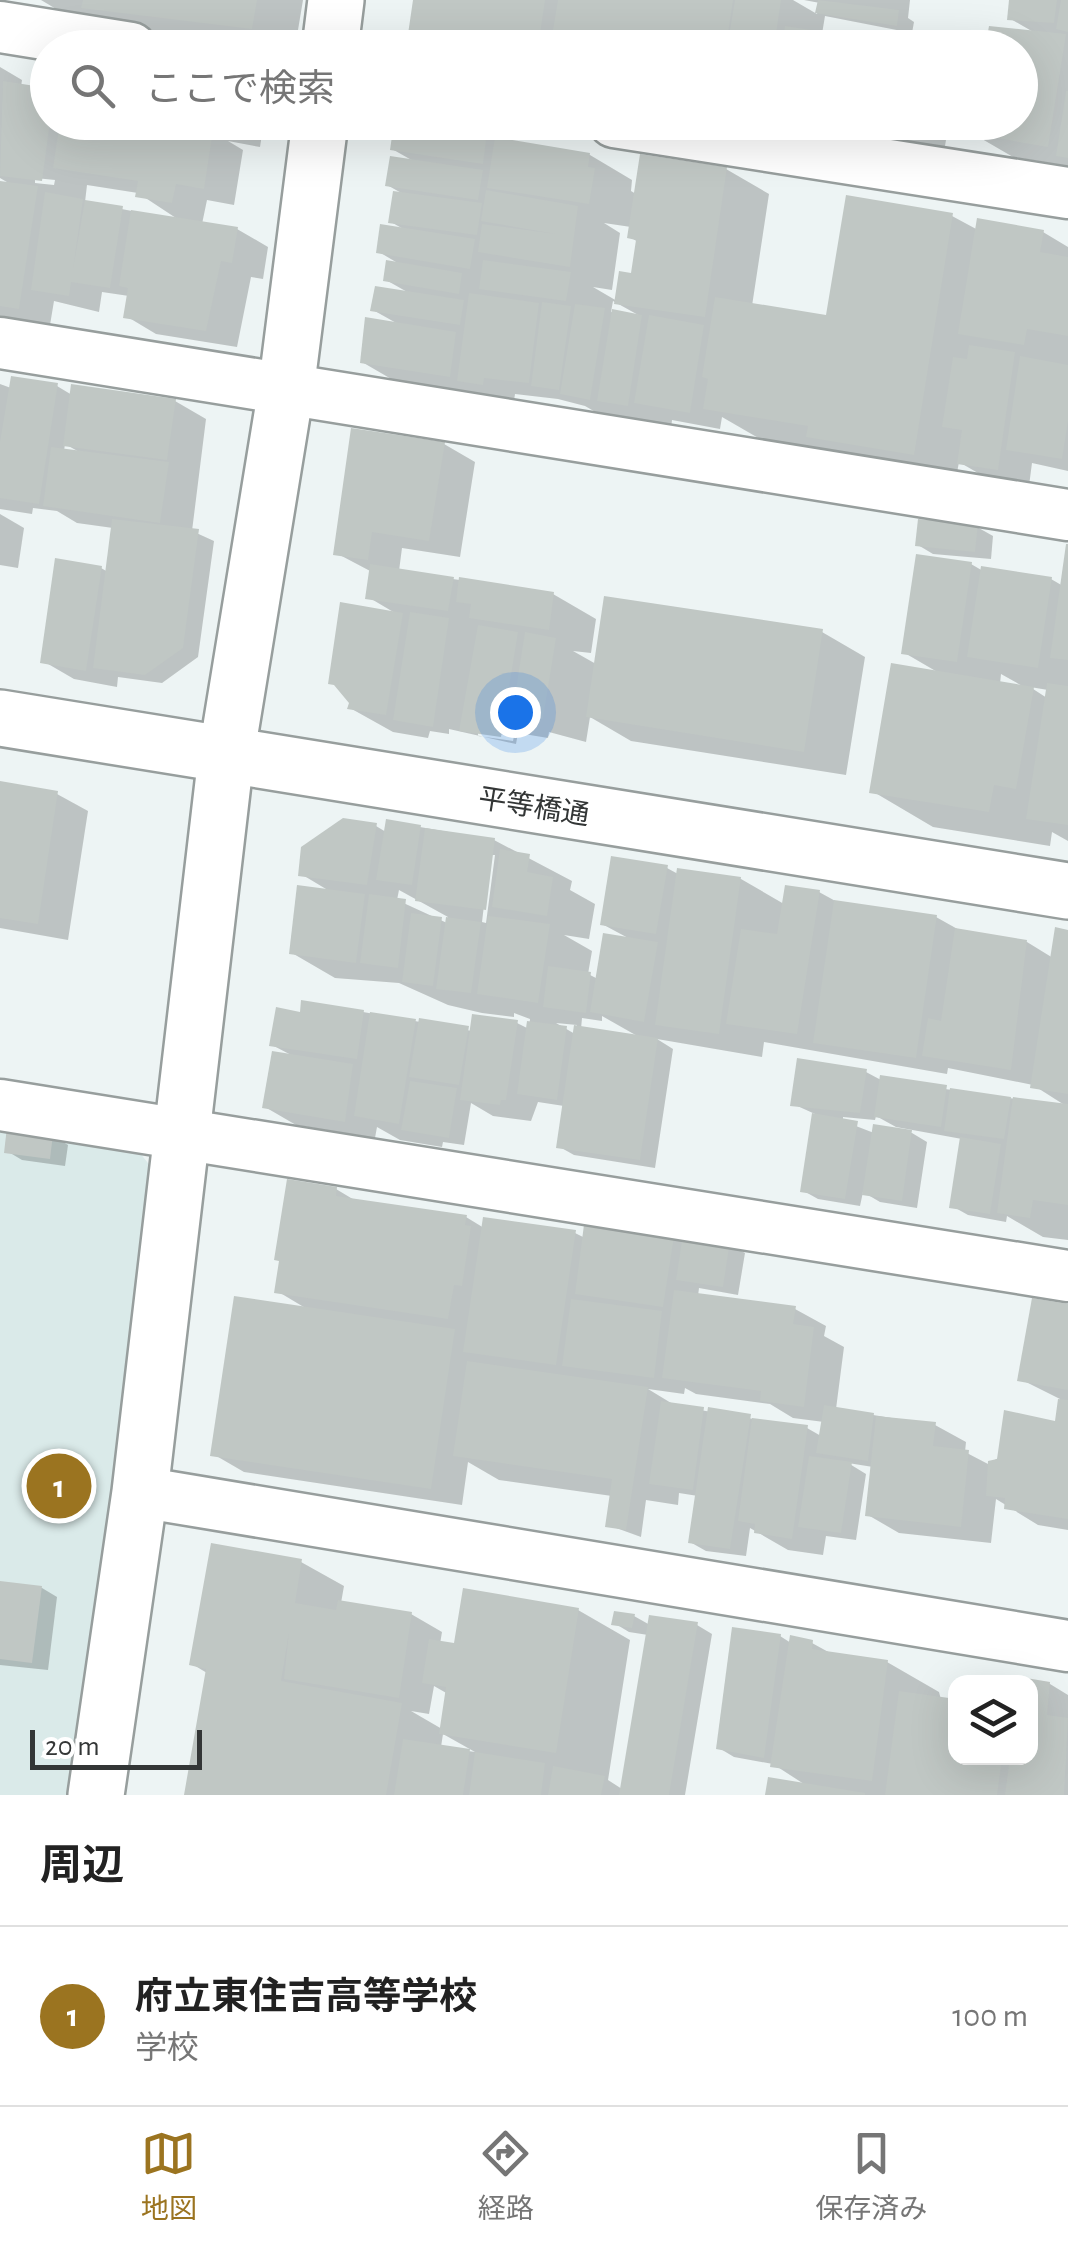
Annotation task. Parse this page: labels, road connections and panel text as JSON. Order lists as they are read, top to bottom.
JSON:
{
  "streets": {
    "street": ["平等橋通"]
  },
  "scale_bar": "20 m",
  "page": {
    "search": "ここで検索",
    "pins": "1",
    "scale": "20 m",
    "heading": "周辺",
    "list": [
      {
        "mark": "1",
        "name": "府立東住吉高等学校",
        "note": "学校",
        "value": "100 m"
      }
    ],
    "nav": ["地図", "経路", "保存済み"]
  }
}
